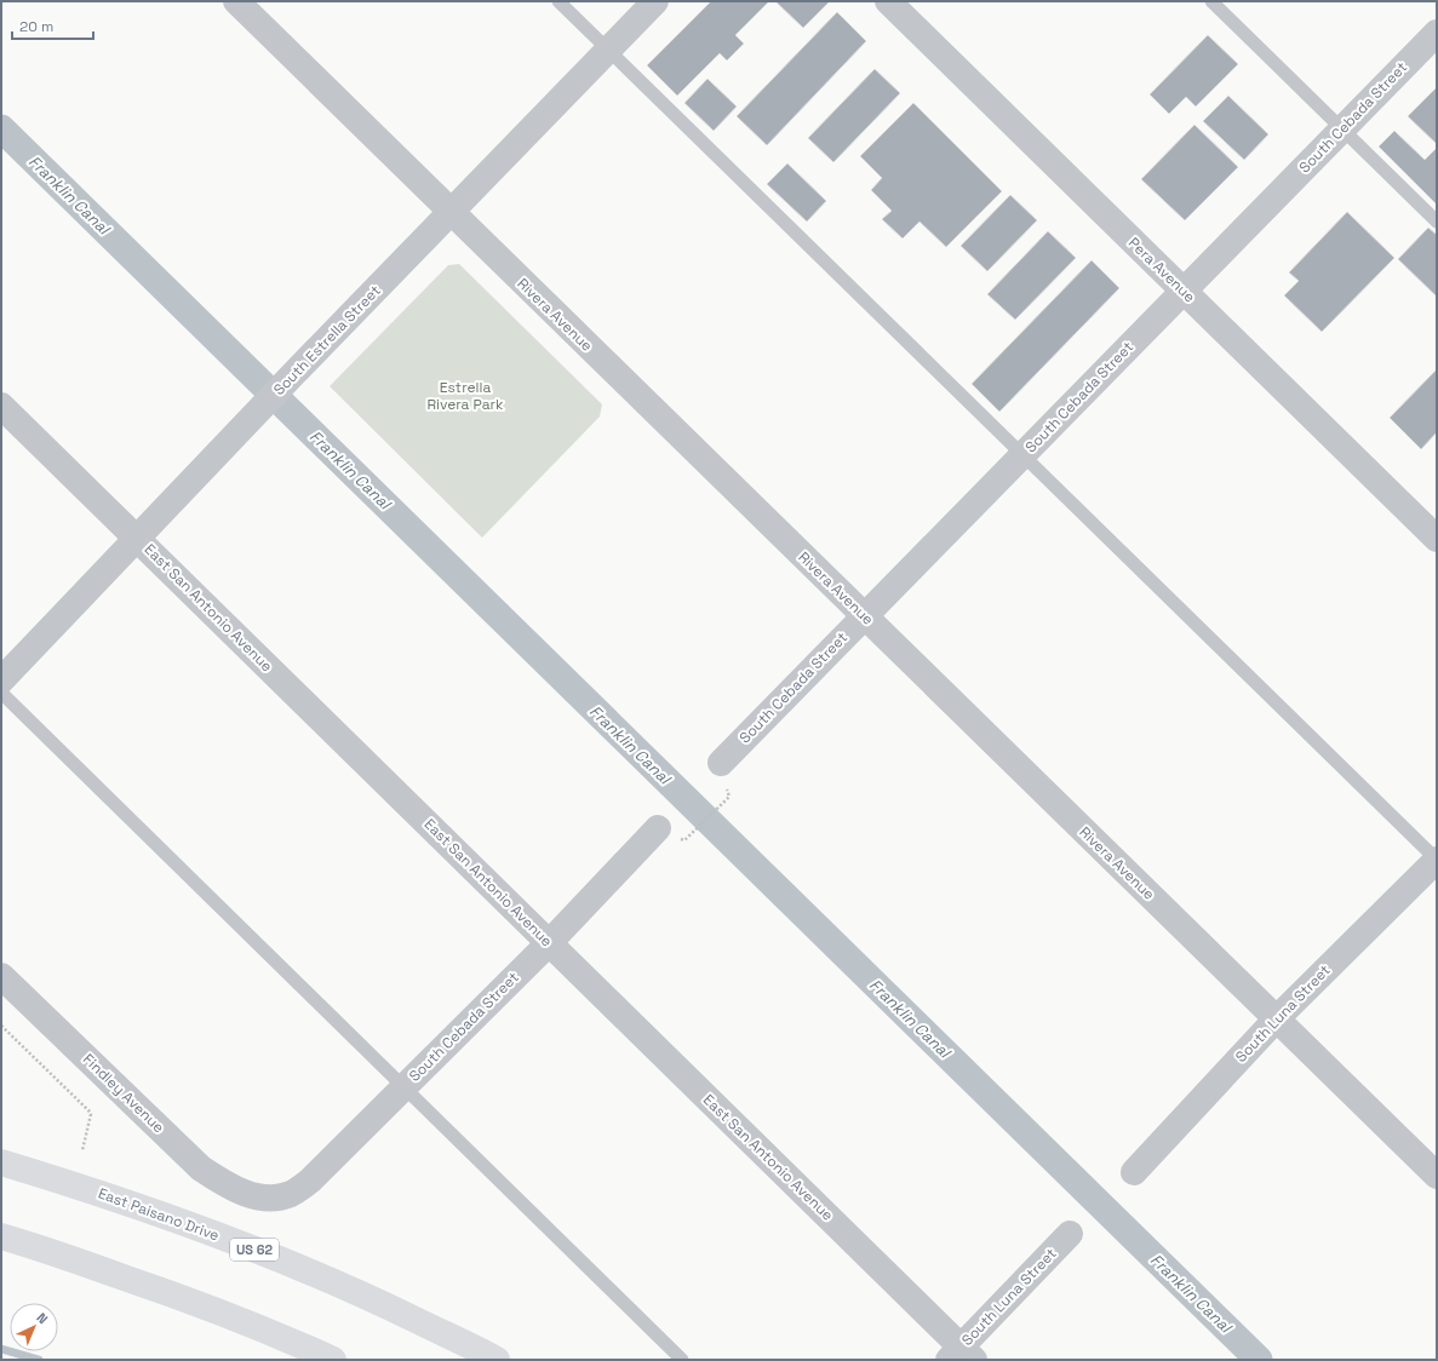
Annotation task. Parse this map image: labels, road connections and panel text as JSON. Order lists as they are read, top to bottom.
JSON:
{
  "streets": {
    "main road": ["East Paisano Drive", "US 62"],
    "street": [
      "South Cebada Street",
      "Pera Avenue",
      "Rivera Avenue",
      "South Estrella Street",
      "East San Antonio Avenue",
      "South Luna Street",
      "Findley Avenue"
    ]
  },
  "crossings": [
    ["South Cebada Street", "Pera Avenue"],
    ["South Cebada Street", "Rivera Avenue"],
    ["South Cebada Street", "East San Antonio Avenue"],
    ["South Cebada Street", "Findley Avenue"],
    ["Rivera Avenue", "South Estrella Street"],
    ["Rivera Avenue", "South Luna Street"],
    ["South Estrella Street", "East San Antonio Avenue"],
    ["East San Antonio Avenue", "South Luna Street"]
  ],
  "water": ["Franklin Canal"],
  "parks": ["Estrella Rivera Park"],
  "scale_bar": "20 m",
  "north": "top right"
}
